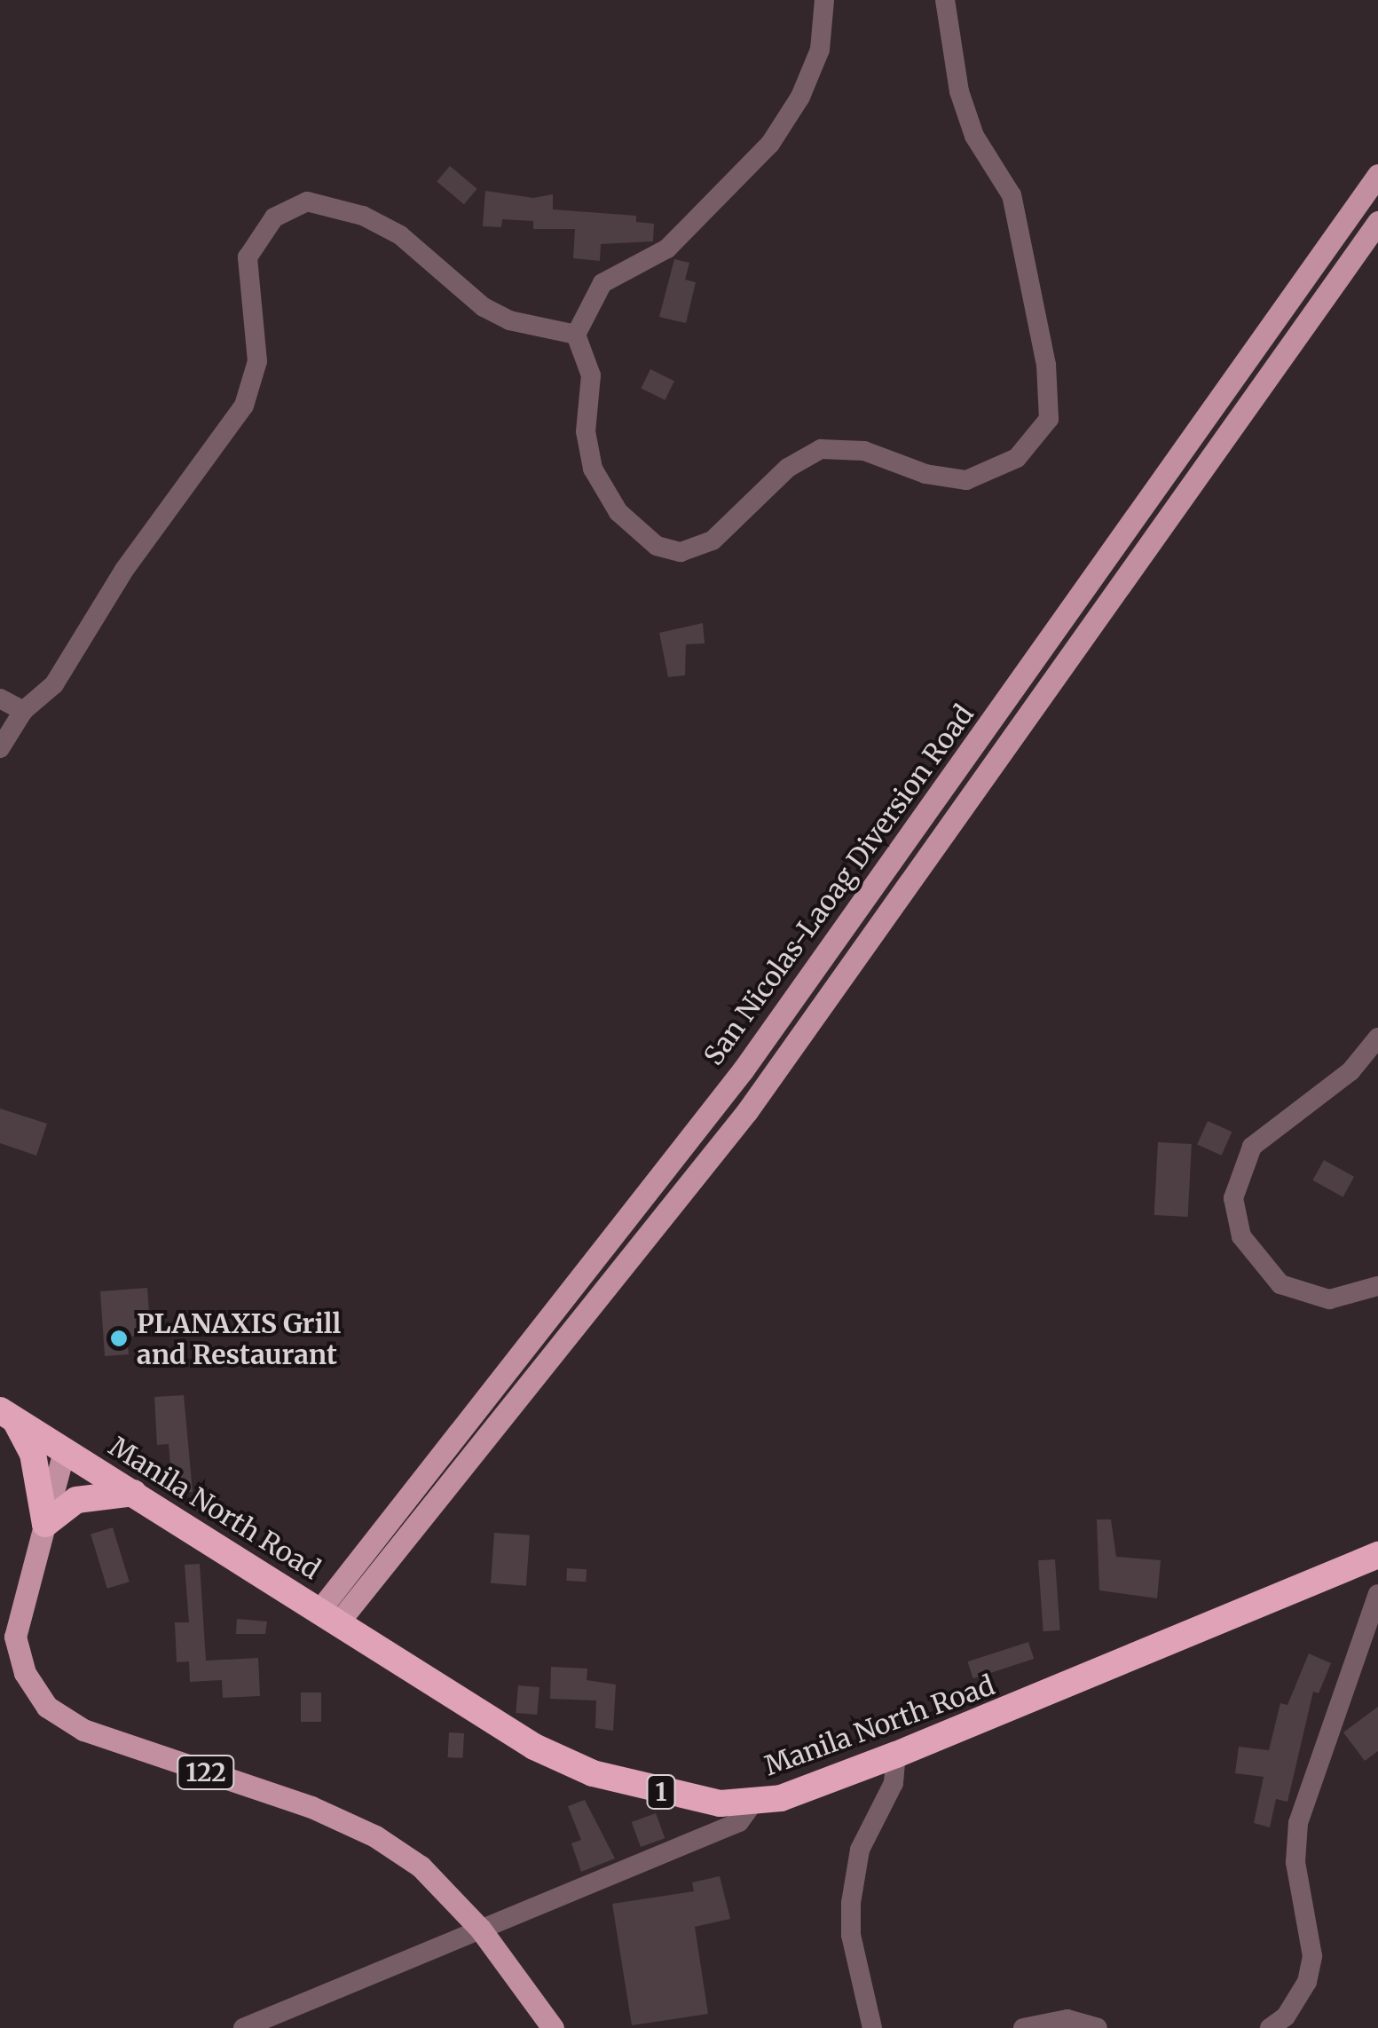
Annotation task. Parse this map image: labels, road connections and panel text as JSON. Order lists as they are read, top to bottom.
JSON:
{
  "streets": {
    "highway": ["Manila North Road", "1"],
    "main road": ["San Nicolas-Laoag Diversion Road", "122"]
  },
  "crossings": [
    ["San Nicolas-Laoag Diversion Road", "Manila North Road"],
    ["Manila North Road", "122"]
  ],
  "places": ["PLANAXIS Grill and Restaurant"]
}
